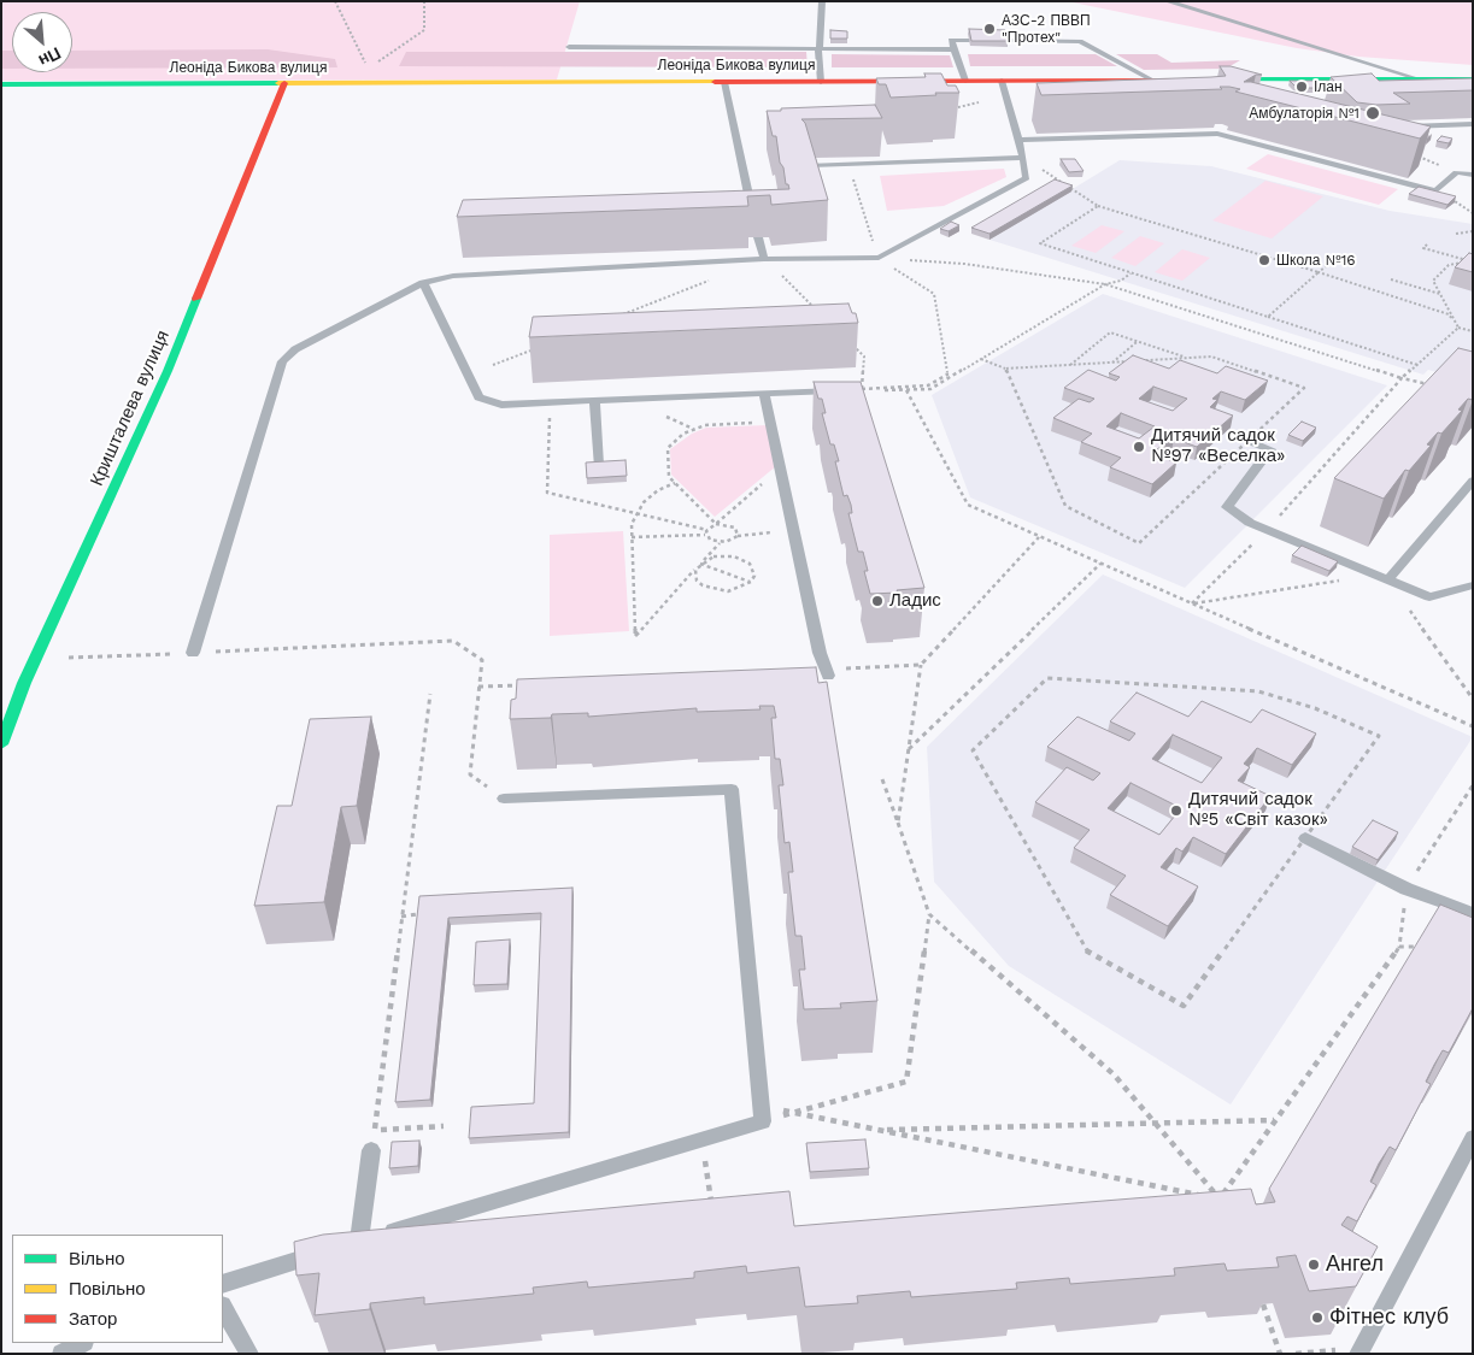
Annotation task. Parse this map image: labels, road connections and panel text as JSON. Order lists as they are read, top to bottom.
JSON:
{
  "streets": {
    "street": ["Леоніда Бикова вулиця", "Кришталева вулиця"]
  },
  "crossings": [
    ["Леоніда Бикова вулиця", "Кришталева вулиця"]
  ],
  "places": [
    "АЗС-2 ПВВП \"Протех\"",
    "Ілан",
    "Амбулаторія №1",
    "Школа №16",
    "Дитячий садок №97 «Веселка»",
    "Ладис",
    "Дитячий садок №5 «Світ казок»",
    "Ангел",
    "Фітнес клуб"
  ],
  "legend": ["Вільно", "Повільно", "Затор"],
  "north": "bottom right"
}
